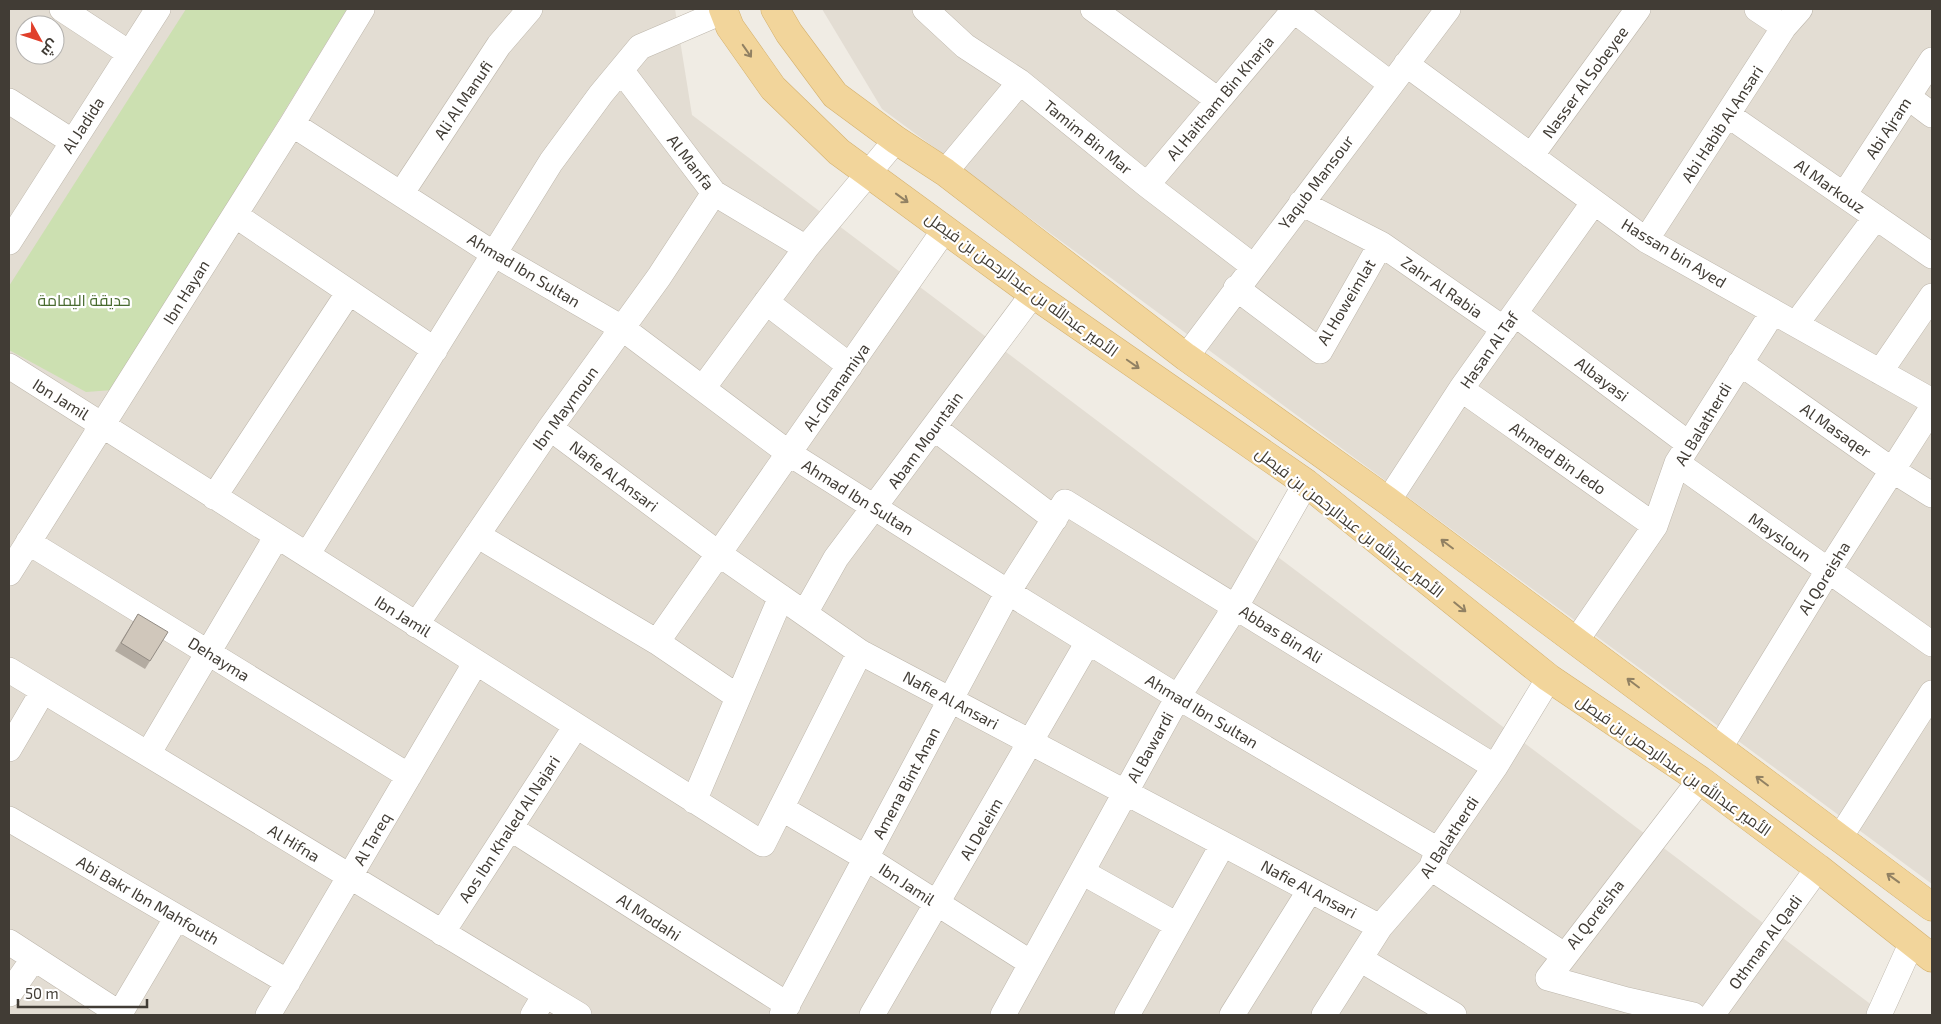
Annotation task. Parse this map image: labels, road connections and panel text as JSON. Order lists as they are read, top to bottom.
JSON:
{
  "streets": {
    "main road": ["الأمير عبدالله بن عبدالرحمن بن فيصل"],
    "street": [
      "Nasser Al Sobeyee",
      "Al Haitham Bin Kharja",
      "Ali Al Manufi",
      "Abi Habib Al Ansari",
      "Al Jadida",
      "Abi Ajram",
      "Tamim Bin Mar",
      "Al Manfa",
      "Yaqub Mansour",
      "Al Markouz",
      "Hassan bin Ayed",
      "Ahmad Ibn Sultan",
      "Zahr Al Rabia",
      "Ibn Hayan",
      "Al Howeimlat",
      "Hasan Al Taf",
      "Albayasi",
      "Al-Ghanamiya",
      "Ibn Jamil",
      "Ibn Maymoun",
      "Al Balatherdi",
      "Al Masaqer",
      "Abam Mountain",
      "Ahmed Bin Jedo",
      "Nafie Al Ansari",
      "Maysloun",
      "Al Qoreisha",
      "Abbas Bin Ali",
      "Dehayma",
      "Al Bawardi",
      "Amena Bint Anan",
      "Aos Ibn Khaled Al Najari",
      "Al Deleim",
      "Al Tareq",
      "Al Hifna",
      "Abi Bakr Ibn Mahfouth",
      "Al Modahi",
      "Othman Al Qadi"
    ]
  },
  "crossings": [
    ["Nasser Al Sobeyee", "Hassan bin Ayed"],
    ["Al Haitham Bin Kharja", "Tamim Bin Mar"],
    ["Ali Al Manufi", "Ahmad Ibn Sultan"],
    ["Abi Habib Al Ansari", "Al Markouz"],
    ["Abi Habib Al Ansari", "Hassan bin Ayed"],
    ["Abi Ajram", "Al Markouz"],
    ["Tamim Bin Mar", "Yaqub Mansour"],
    ["Al Manfa", "Ibn Maymoun"],
    ["Yaqub Mansour", "Hassan bin Ayed"],
    ["Yaqub Mansour", "Al Howeimlat"],
    ["Hassan bin Ayed", "Hasan Al Taf"],
    ["Hassan bin Ayed", "Al Balatherdi"],
    ["Ahmad Ibn Sultan", "Ibn Hayan"],
    ["Ahmad Ibn Sultan", "Al-Ghanamiya"],
    ["Ahmad Ibn Sultan", "Ibn Maymoun"],
    ["Ahmad Ibn Sultan", "Al Balatherdi"],
    ["Ahmad Ibn Sultan", "Abam Mountain"],
    ["Ahmad Ibn Sultan", "Al Qoreisha"],
    ["Ahmad Ibn Sultan", "Al Bawardi"],
    ["Ahmad Ibn Sultan", "Amena Bint Anan"],
    ["Ahmad Ibn Sultan", "Al Deleim"],
    ["الأمير عبدالله بن عبدالرحمن بن فيصل", "Al-Ghanamiya"],
    ["الأمير عبدالله بن عبدالرحمن بن فيصل", "Al Balatherdi"],
    ["الأمير عبدالله بن عبدالرحمن بن فيصل", "Abam Mountain"],
    ["الأمير عبدالله بن عبدالرحمن بن فيصل", "Al Qoreisha"],
    ["الأمير عبدالله بن عبدالرحمن بن فيصل", "Al Bawardi"],
    ["الأمير عبدالله بن عبدالرحمن بن فيصل", "Othman Al Qadi"],
    ["Zahr Al Rabia", "Al Howeimlat"],
    ["Zahr Al Rabia", "Hasan Al Taf"],
    ["Zahr Al Rabia", "Albayasi"],
    ["Ibn Hayan", "Ibn Jamil"],
    ["Ibn Hayan", "Dehayma"],
    ["Hasan Al Taf", "Albayasi"],
    ["Hasan Al Taf", "Ahmed Bin Jedo"],
    ["Albayasi", "Al Balatherdi"],
    ["Albayasi", "Maysloun"],
    ["Al-Ghanamiya", "Nafie Al Ansari"],
    ["Ibn Jamil", "Ibn Maymoun"],
    ["Ibn Jamil", "Nafie Al Ansari"],
    ["Ibn Jamil", "Al Bawardi"],
    ["Ibn Jamil", "Amena Bint Anan"],
    ["Ibn Jamil", "Aos Ibn Khaled Al Najari"],
    ["Ibn Jamil", "Al Deleim"],
    ["Ibn Jamil", "Al Tareq"],
    ["Ibn Maymoun", "Nafie Al Ansari"],
    ["Al Balatherdi", "Al Masaqer"],
    ["Al Balatherdi", "Ahmed Bin Jedo"],
    ["Al Balatherdi", "Nafie Al Ansari"],
    ["Al Balatherdi", "Maysloun"],
    ["Al Balatherdi", "Abbas Bin Ali"],
    ["Al Masaqer", "Al Qoreisha"],
    ["Abam Mountain", "Nafie Al Ansari"],
    ["Abam Mountain", "Abbas Bin Ali"],
    ["Nafie Al Ansari", "Al Bawardi"],
    ["Nafie Al Ansari", "Amena Bint Anan"],
    ["Nafie Al Ansari", "Al Deleim"],
    ["Maysloun", "Al Qoreisha"],
    ["Abbas Bin Ali", "Al Bawardi"],
    ["Abbas Bin Ali", "Amena Bint Anan"],
    ["Dehayma", "Al Tareq"],
    ["Amena Bint Anan", "Al Modahi"],
    ["Aos Ibn Khaled Al Najari", "Al Hifna"],
    ["Aos Ibn Khaled Al Najari", "Al Modahi"],
    ["Al Tareq", "Al Hifna"],
    ["Al Tareq", "Abi Bakr Ibn Mahfouth"]
  ],
  "parks": ["حديقة اليمامة"],
  "scale_bar": "50 m",
  "north": "bottom right"
}
